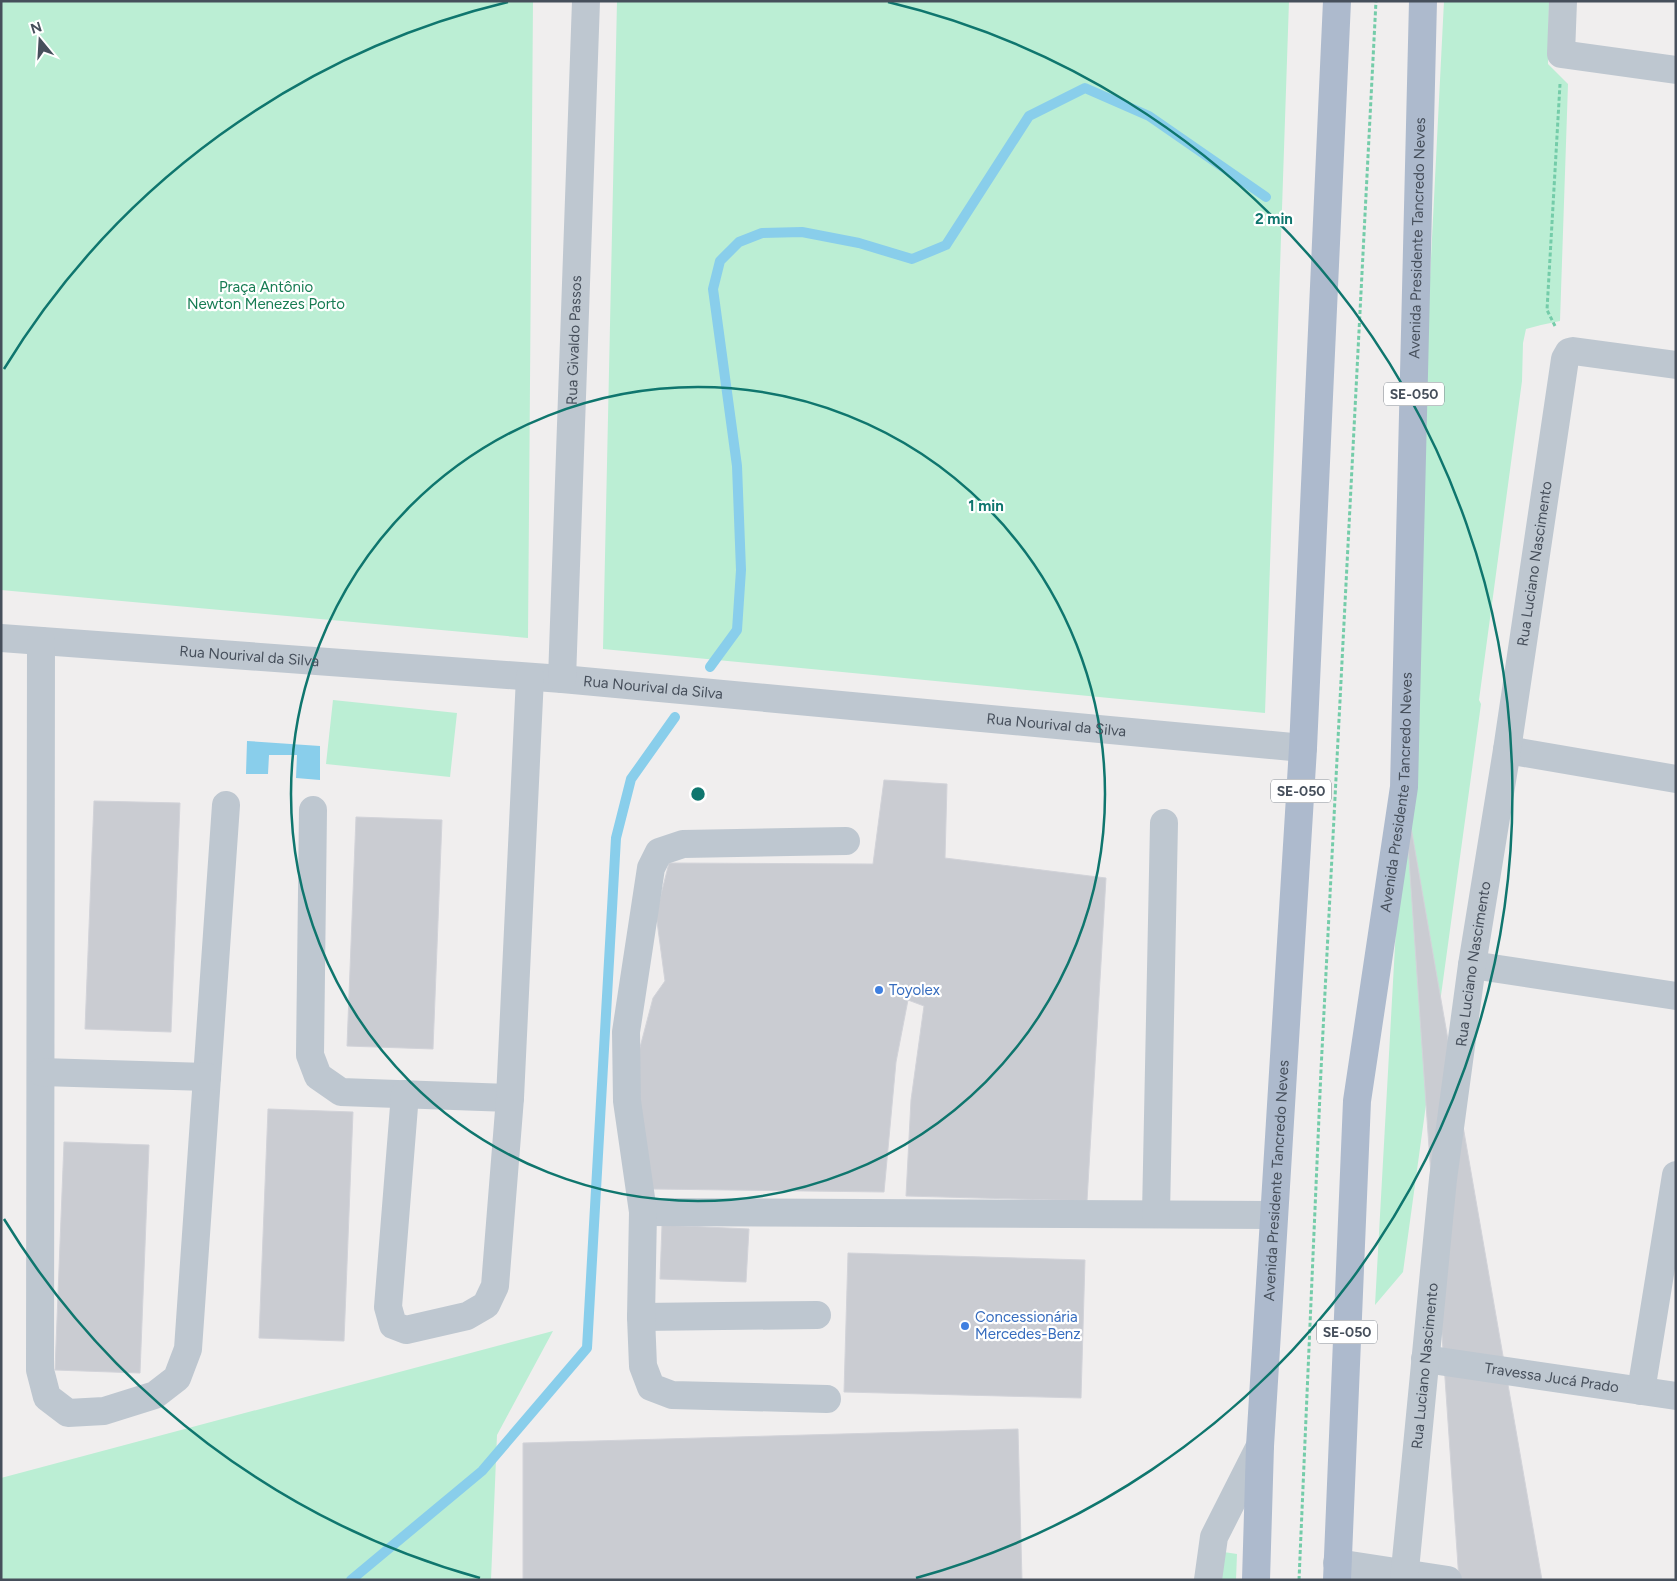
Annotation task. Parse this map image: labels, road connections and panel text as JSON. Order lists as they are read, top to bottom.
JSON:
{
  "streets": {
    "main road": ["Avenida Presidente Tancredo Neves", "SE-050"],
    "street": [
      "Rua Givaldo Passos",
      "Rua Luciano Nascimento",
      "Rua Nourival da Silva",
      "Travessa Jucá Prado"
    ]
  },
  "crossings": [
    ["Avenida Presidente Tancredo Neves", "Rua Nourival da Silva"],
    ["Rua Givaldo Passos", "Rua Nourival da Silva"],
    ["Rua Luciano Nascimento", "Travessa Jucá Prado"]
  ],
  "parks": ["Praça Antônio Newton Menezes Porto"],
  "places": ["Toyolex", "Concessionária Mercedes-Benz"],
  "north": "top",
  "rings": ["2 min", "1 min"]
}
